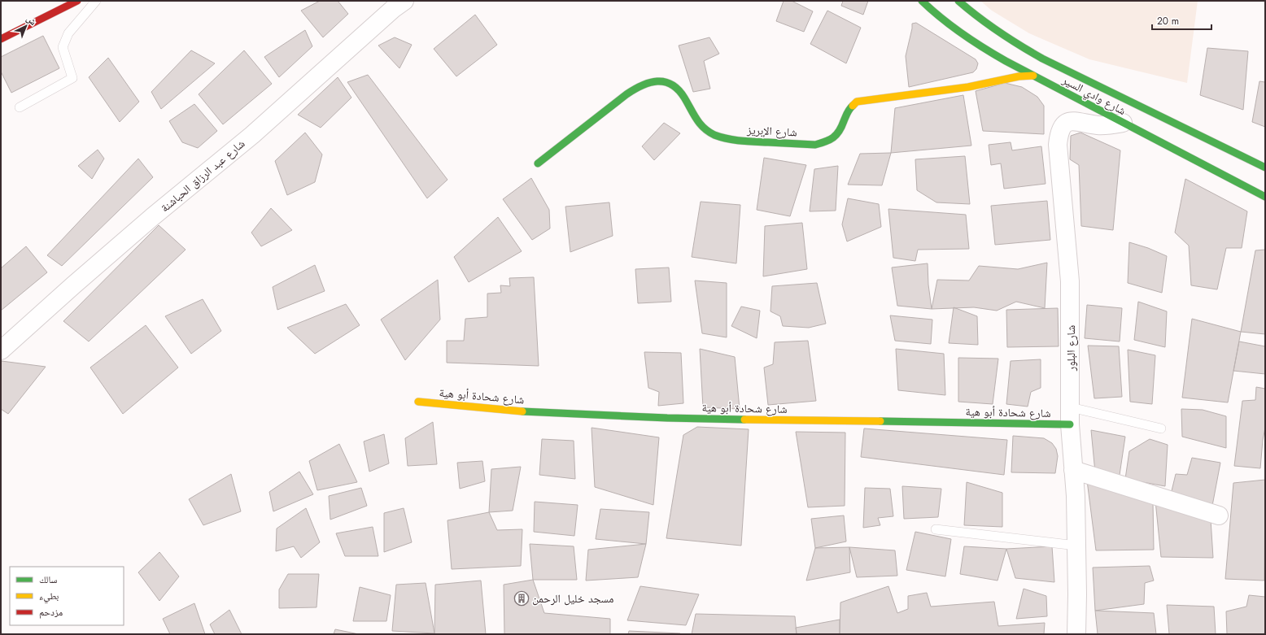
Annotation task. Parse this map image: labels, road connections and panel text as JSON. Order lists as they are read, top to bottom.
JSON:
{
  "streets": {
    "street": [
      "شارع وادي السير",
      "شارع الإبريز",
      "شارع عبد الرزاق الحباشنة",
      "شارع البلور",
      "شارع شحادة أبو هية"
    ]
  },
  "crossings": [
    ["شارع وادي السير", "شارع الإبريز"],
    ["شارع وادي السير", "شارع البلور"],
    ["شارع البلور", "شارع شحادة أبو هية"]
  ],
  "places": {
    "building": ["مسجد خليل الرحمن"]
  },
  "legend": ["سالك", "بطيء", "مزدحم"],
  "scale_bar": "20 m",
  "north": "top right"
}
